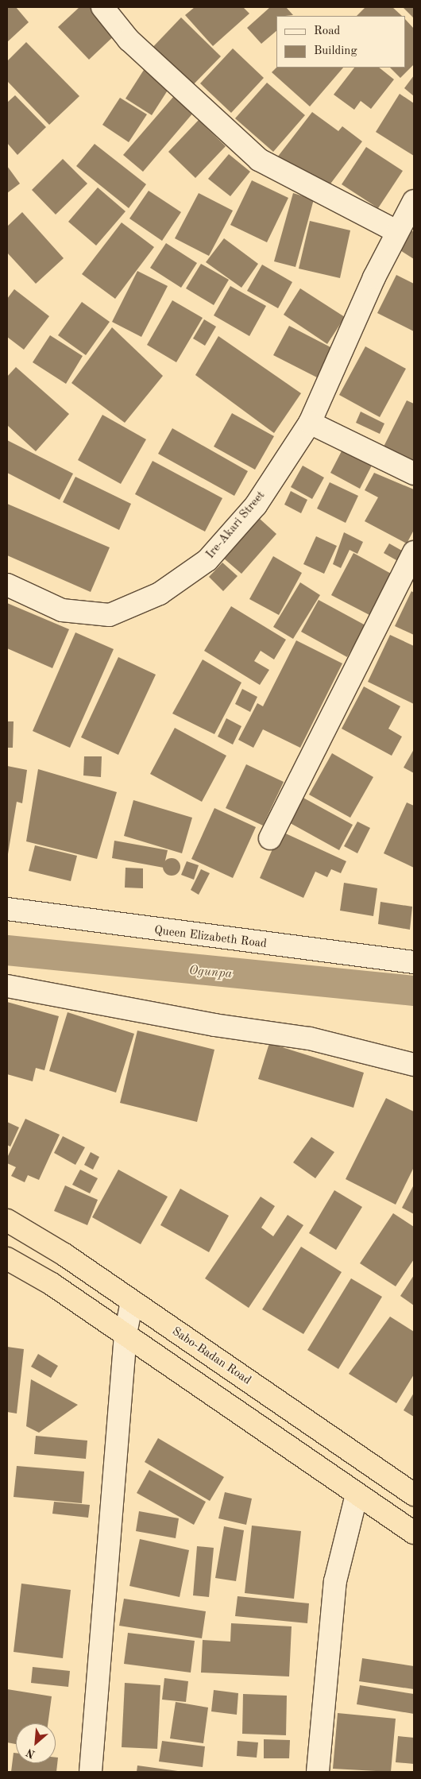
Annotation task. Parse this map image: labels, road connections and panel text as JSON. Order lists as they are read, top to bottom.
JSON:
{
  "streets": {
    "highway": ["Sabo-Badan Road"],
    "street": ["Ire-Akari Street", "Queen Elizabeth Road"]
  },
  "water": ["Ogunpa"],
  "legend": ["Road", "Building"],
  "north": "bottom left"
}
